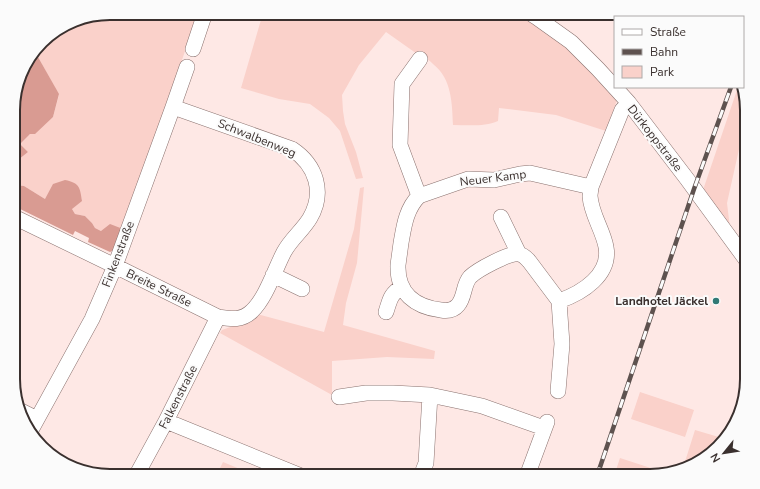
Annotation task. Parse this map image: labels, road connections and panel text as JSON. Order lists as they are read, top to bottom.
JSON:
{
  "streets": {
    "street": [
      "Schwalbenweg",
      "Dürkoppstraße",
      "Neuer Kamp",
      "Finkenstraße",
      "Breite Straße",
      "Falkenstraße"
    ]
  },
  "crossings": [
    ["Schwalbenweg", "Finkenstraße"],
    ["Schwalbenweg", "Breite Straße"],
    ["Schwalbenweg", "Falkenstraße"],
    ["Finkenstraße", "Breite Straße"],
    ["Breite Straße", "Falkenstraße"]
  ],
  "places": ["Landhotel Jäckel"],
  "legend": ["Straße", "Bahn", "Park"],
  "north": "bottom left"
}
